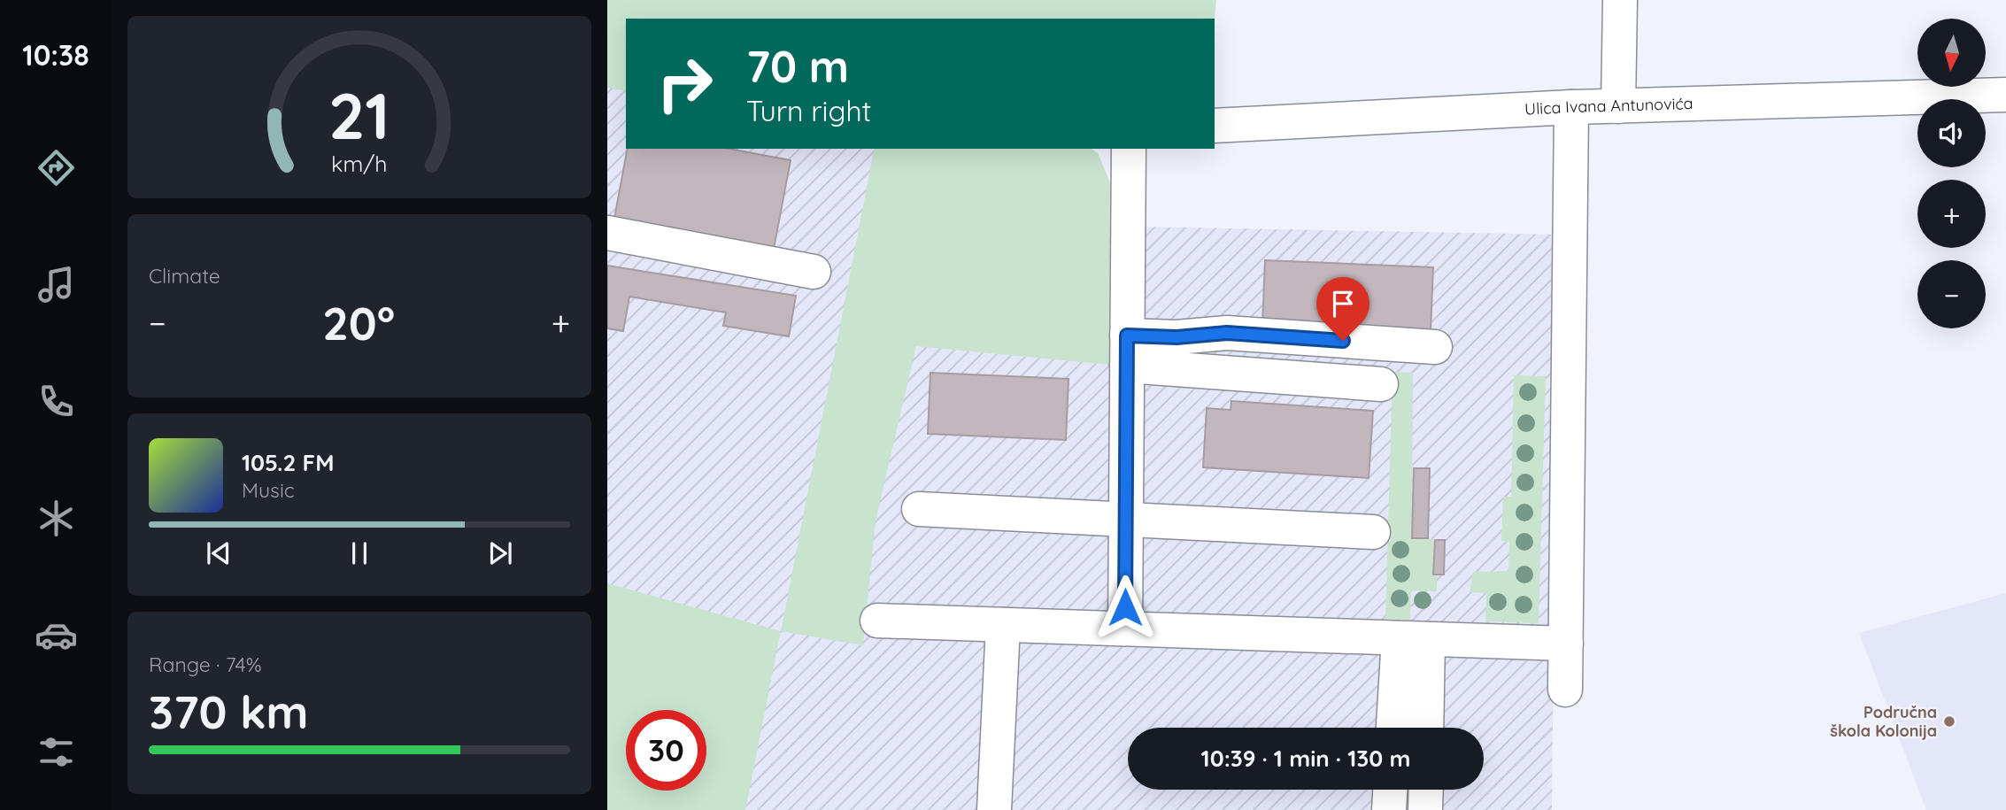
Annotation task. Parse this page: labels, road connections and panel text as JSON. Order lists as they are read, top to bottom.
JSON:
{
  "streets": {
    "street": ["Ulica Ivana Antunovića"]
  },
  "places": ["Područna škola Kolonija"],
  "north": "bottom",
  "page": {
    "tabs": "10:38",
    "map_buttons": ["+", "−"],
    "turn": ["70 m", "Turn right"],
    "tile": [
      "Climate",
      ["Range · 74%", "370 km"]
    ],
    "heat": ["−", "20°", "+"],
    "song": ["105.2 FM", "Music"],
    "limit": "30",
    "trip": "10:39 · 1 min · 130 m",
    "gauge": ["21", "km/h"]
  }
}
